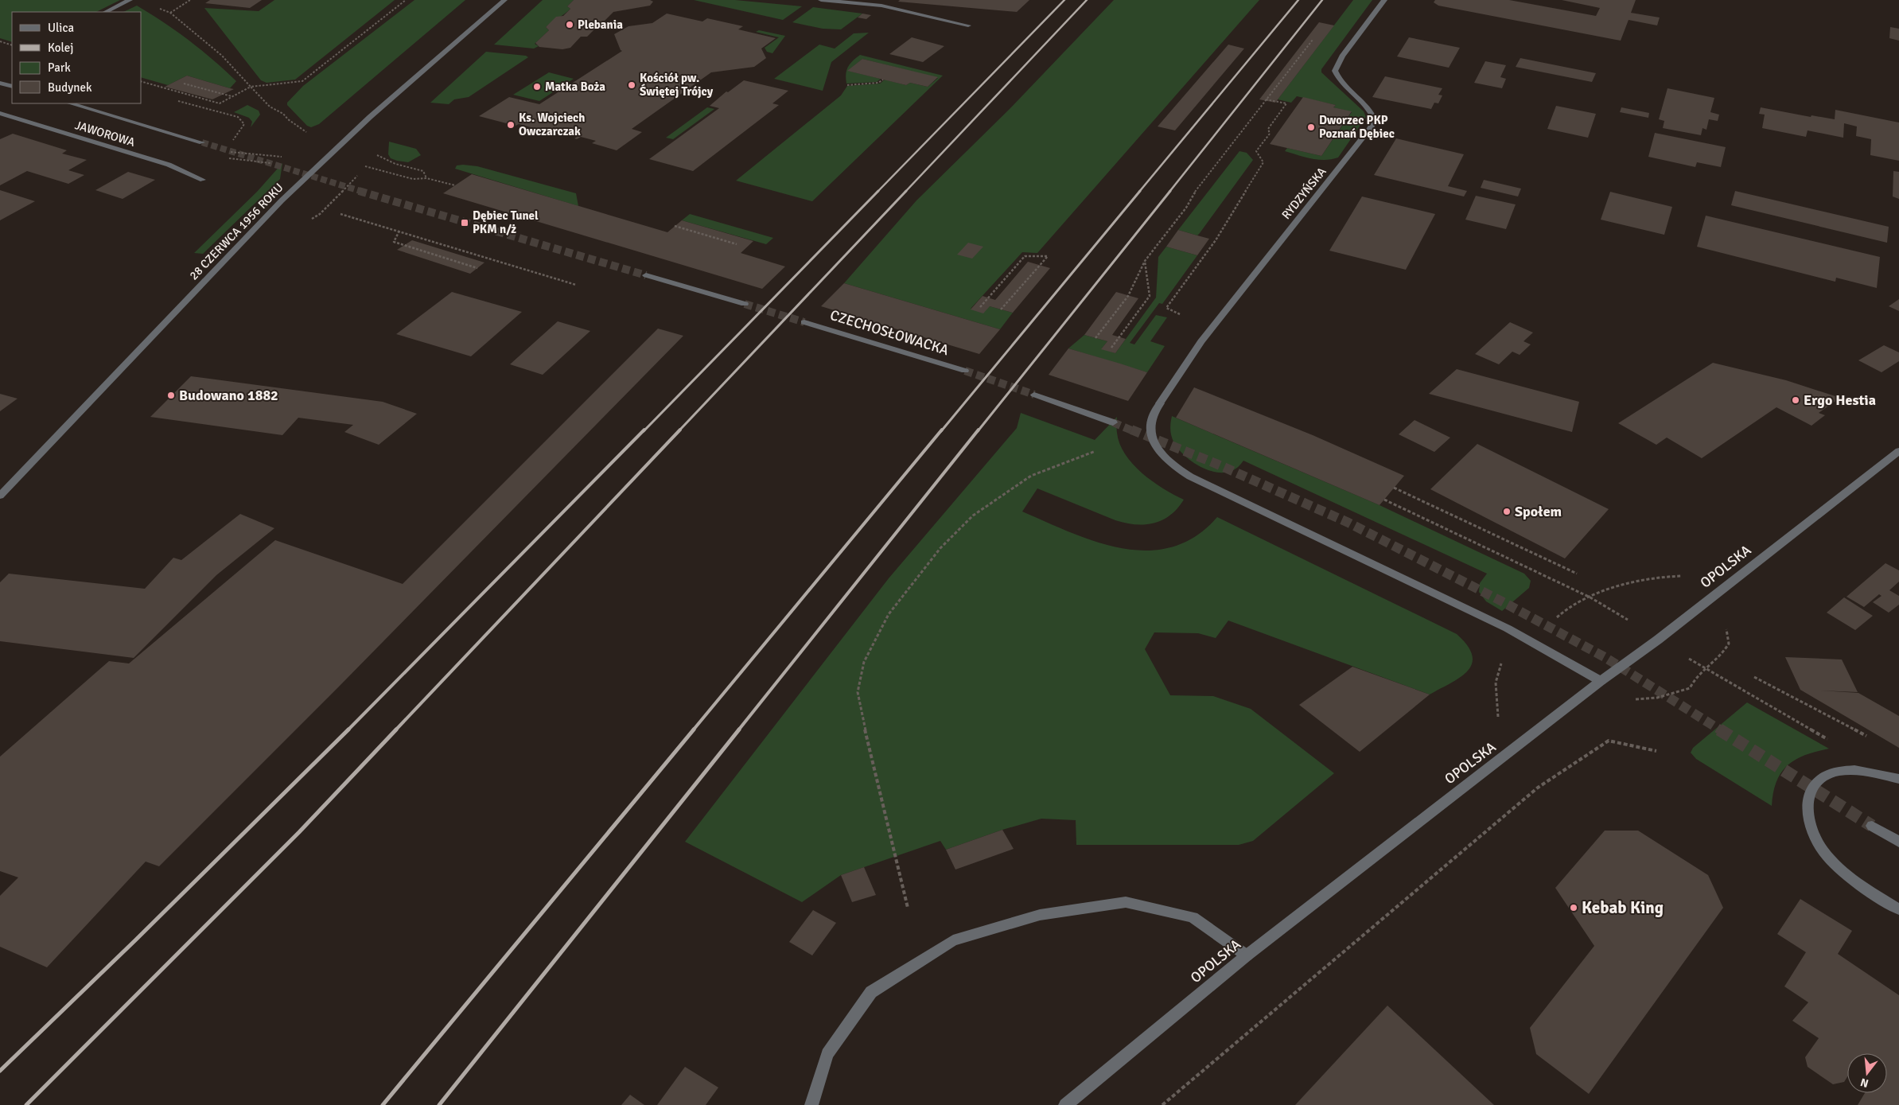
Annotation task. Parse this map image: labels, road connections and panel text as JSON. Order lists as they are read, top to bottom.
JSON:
{
  "streets": {
    "street": [
      "JAWOROWA",
      "RYDZYŃSKA",
      "28 CZERWCA 1956 ROKU",
      "CZECHOSŁOWACKA",
      "OPOLSKA"
    ]
  },
  "crossings": [
    ["RYDZYŃSKA", "OPOLSKA"]
  ],
  "places": {
    "other": [
      "Plebania",
      "Kościół pw. Świętej Trójcy",
      "Matka Boża",
      "Ks. Wojciech Owczarczak",
      "Dworzec PKP Poznań Dębiec",
      "Budowano 1882",
      "Ergo Hestia",
      "Społem",
      "Kebab King"
    ],
    "transit": ["Dębiec Tunel PKM n/ż"]
  },
  "legend": [
    "Ulica",
    "Kolej",
    "Park",
    "Budynek"
  ],
  "north": "bottom"
}
